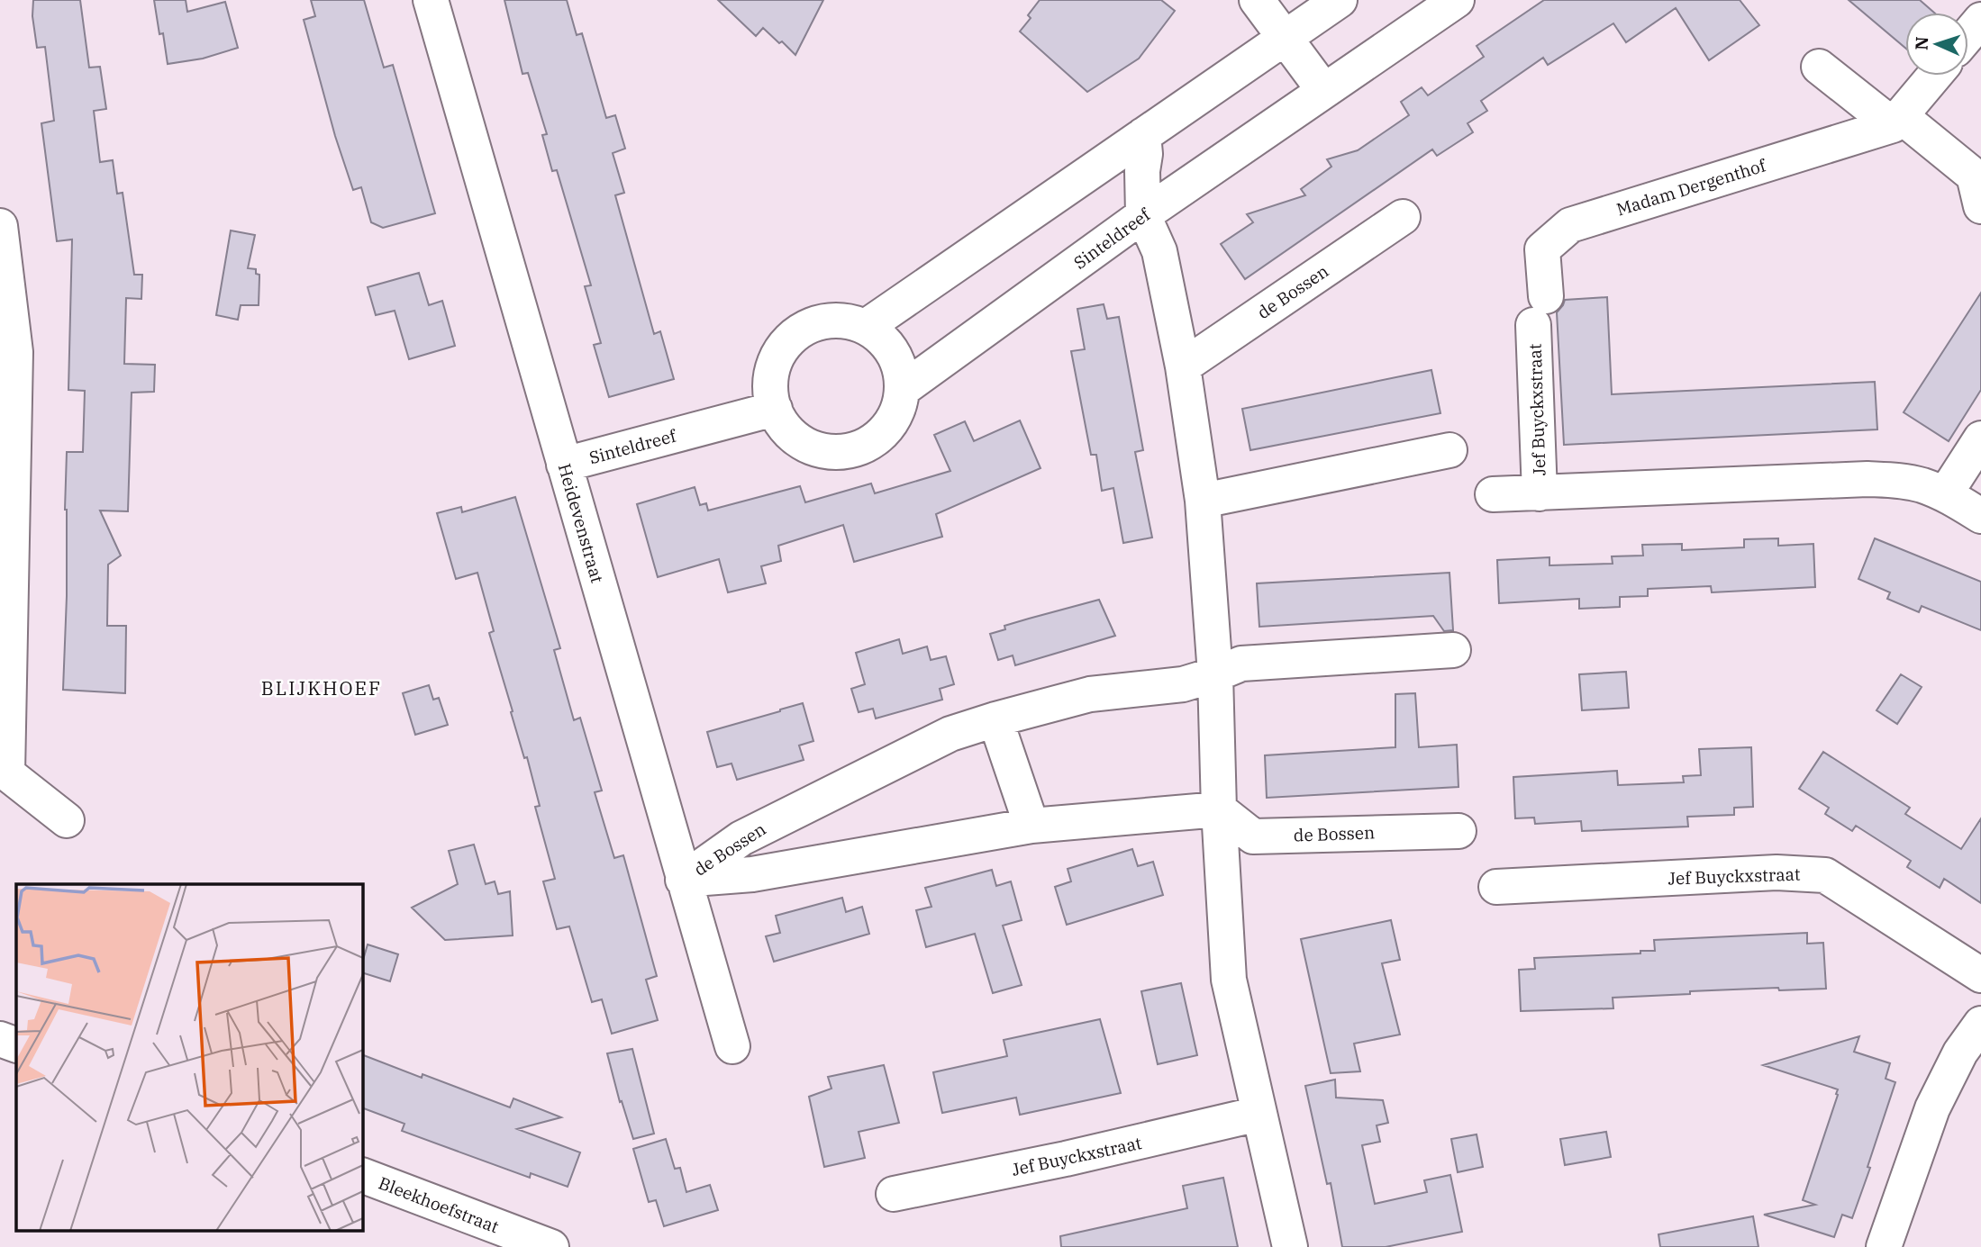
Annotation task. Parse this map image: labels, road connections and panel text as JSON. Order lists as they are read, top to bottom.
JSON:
{
  "streets": {
    "street": [
      "Madam Dergenthof",
      "Sinteldreef",
      "de Bossen",
      "Jef Buyckxstraat",
      "Heidevenstraat",
      "Bleekhoefstraat"
    ]
  },
  "crossings": [
    ["Madam Dergenthof", "Jef Buyckxstraat"],
    ["Sinteldreef", "Heidevenstraat"],
    ["de Bossen", "Heidevenstraat"]
  ],
  "districts": ["BLIJKHOEF"],
  "north": "left"
}
